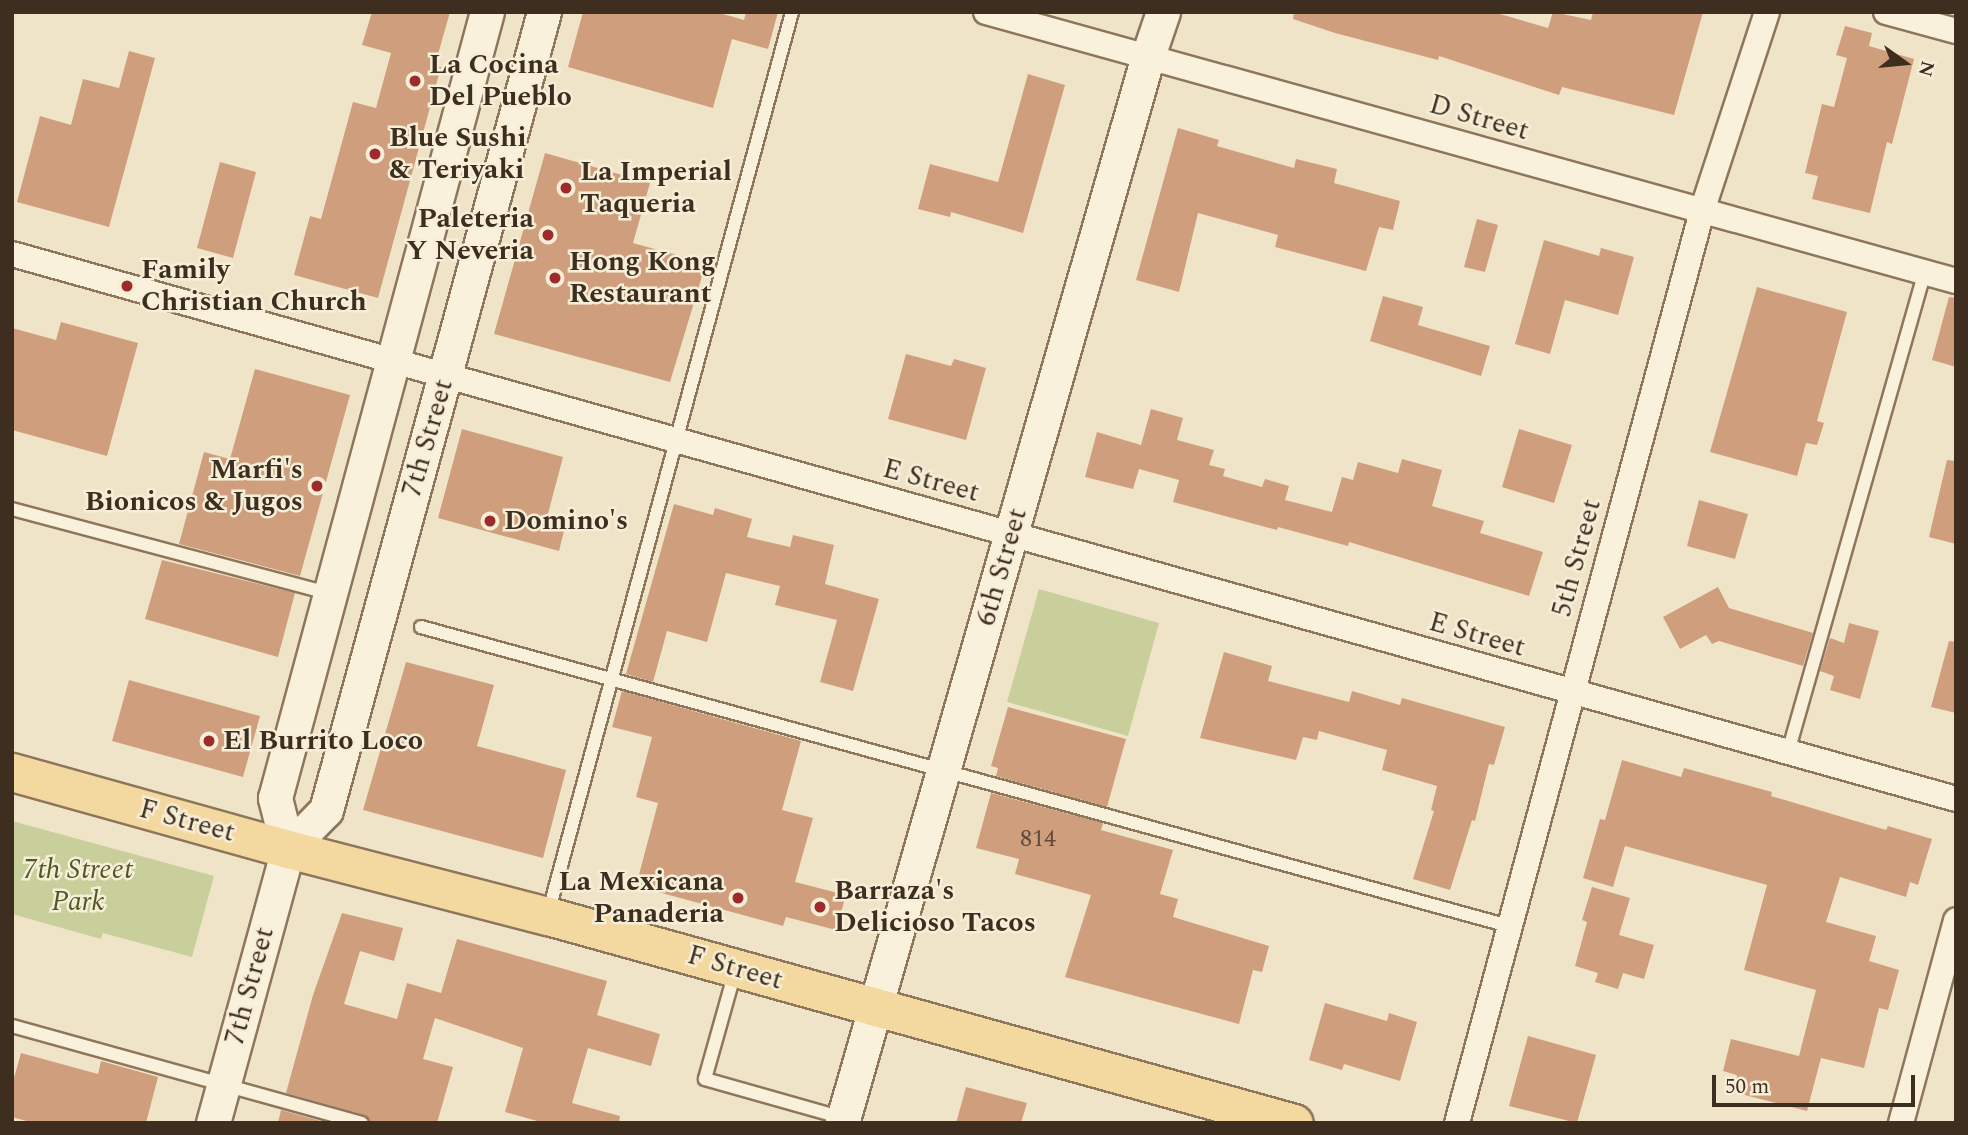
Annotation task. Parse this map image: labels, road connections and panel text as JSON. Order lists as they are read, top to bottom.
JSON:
{
  "streets": {
    "main road": ["F Street"],
    "street": [
      "D Street",
      "7th Street",
      "E Street",
      "5th Street",
      "6th Street"
    ]
  },
  "crossings": [
    ["D Street", "5th Street"],
    ["D Street", "6th Street"],
    ["7th Street", "E Street"],
    ["7th Street", "F Street"],
    ["E Street", "5th Street"],
    ["E Street", "6th Street"],
    ["6th Street", "F Street"]
  ],
  "parks": ["7th Street Park"],
  "places": [
    "La Cocina Del Pueblo",
    "Blue Sushi & Teriyaki",
    "La Imperial Taqueria",
    "Paleteria Y Neveria",
    "Hong Kong Restaurant",
    "Family Christian Church",
    "Marfi's Bionicos & Jugos",
    "Domino's",
    "El Burrito Loco",
    "La Mexicana Panaderia",
    "Barraza's Delicioso Tacos"
  ],
  "house_numbers": ["814"],
  "scale_bar": "50 m",
  "north": "right"
}
